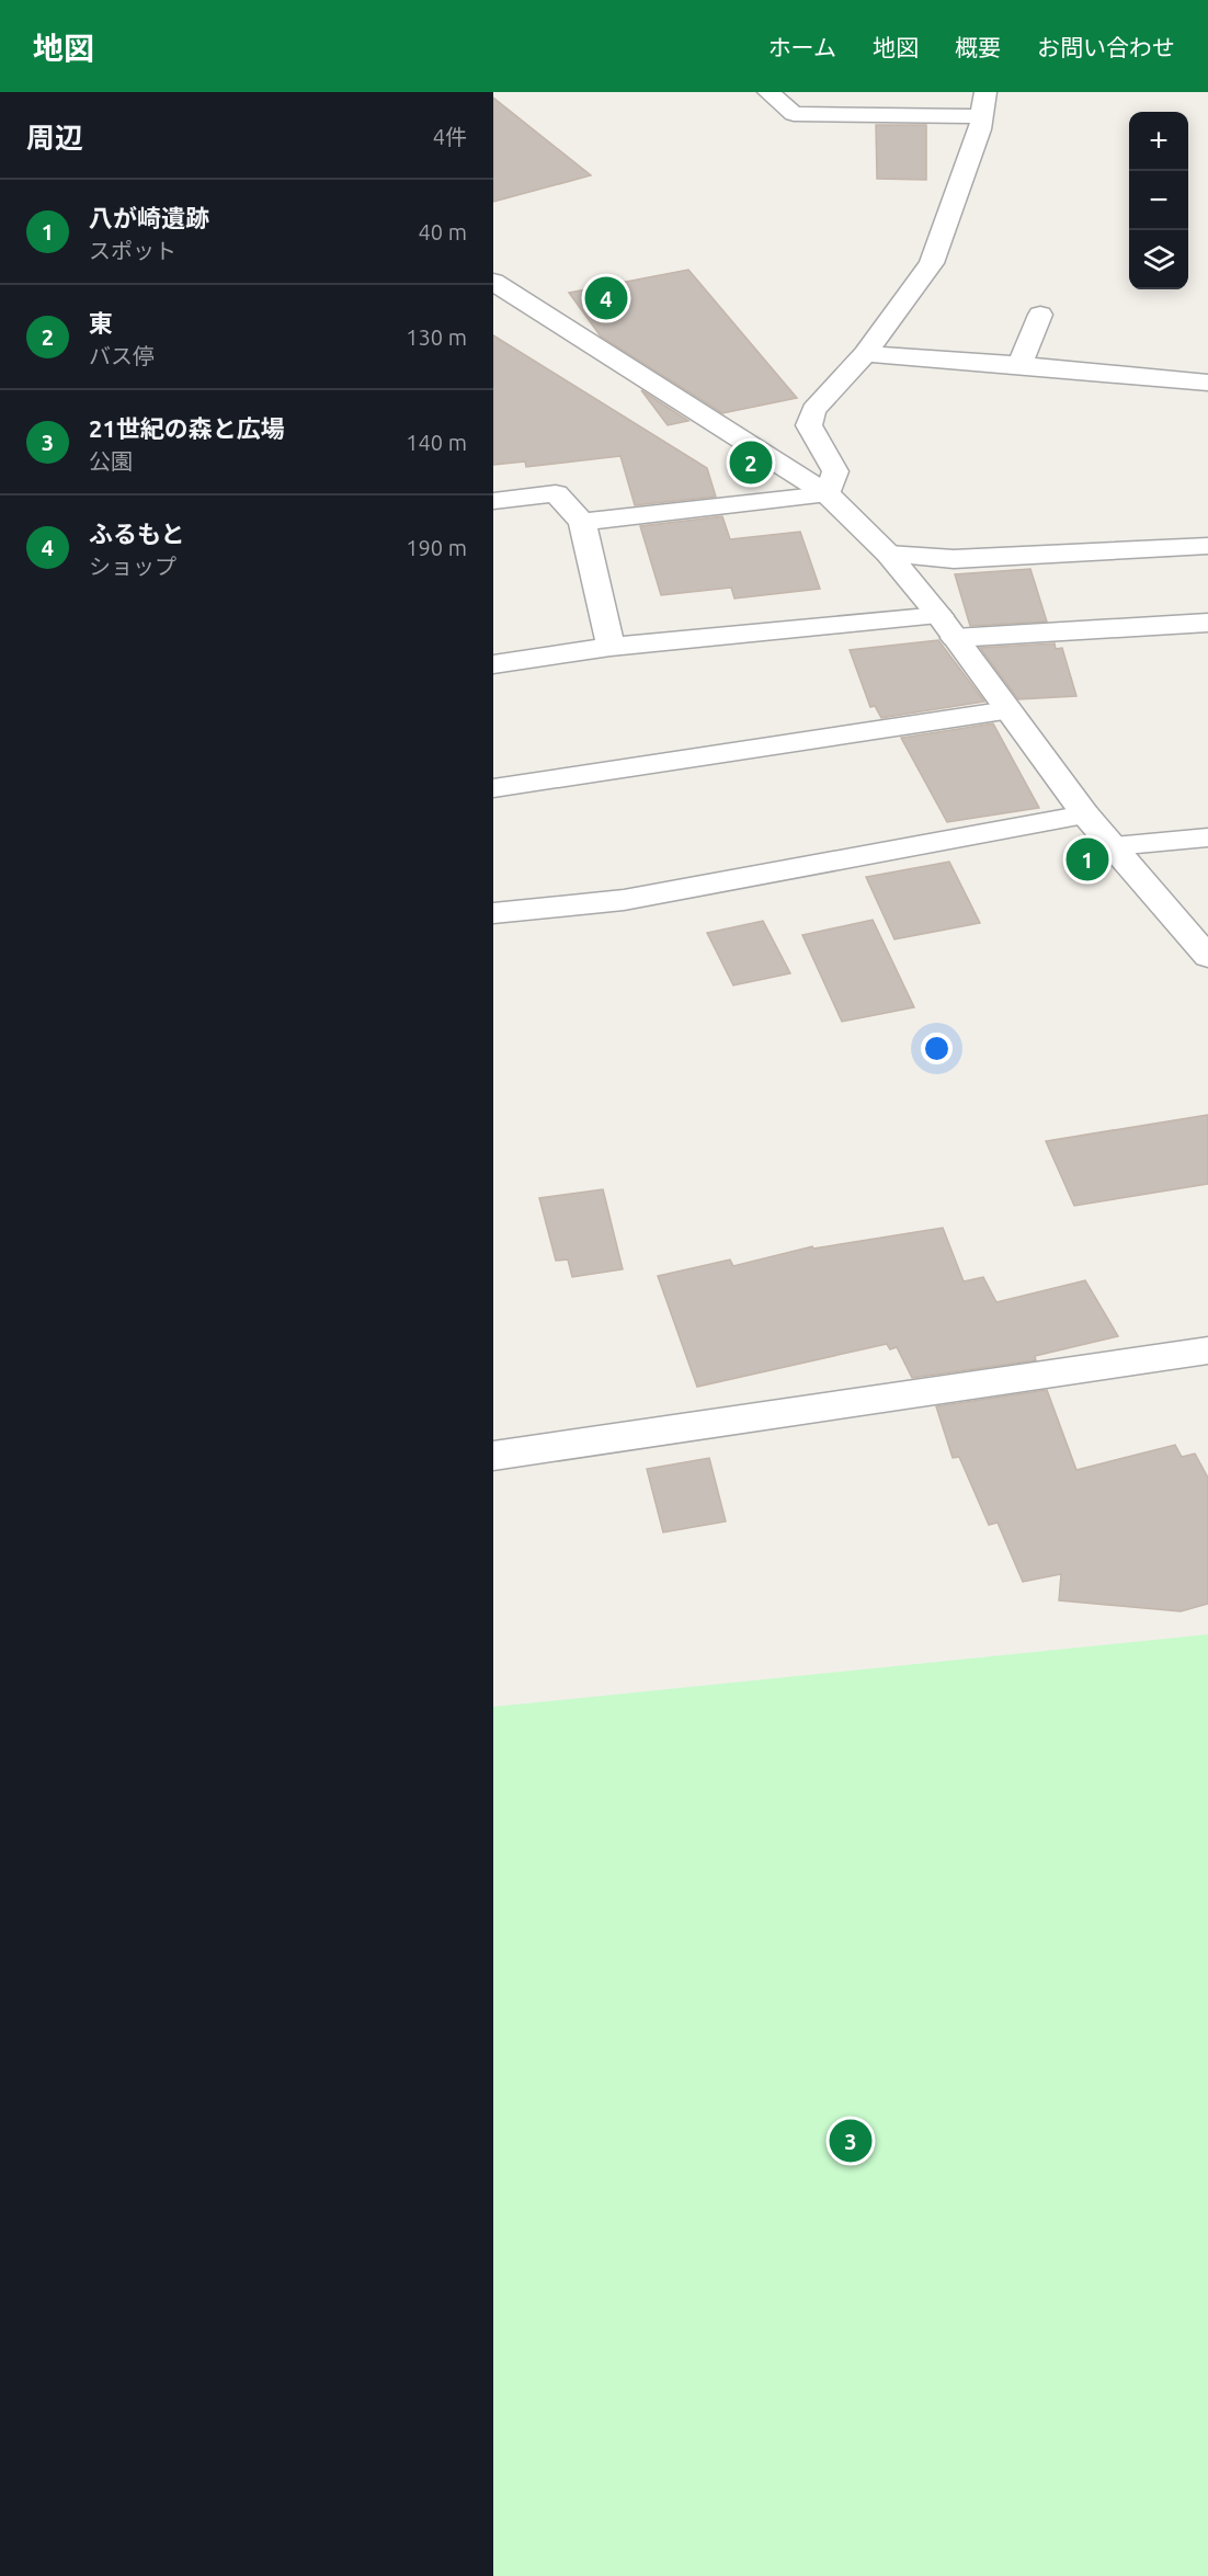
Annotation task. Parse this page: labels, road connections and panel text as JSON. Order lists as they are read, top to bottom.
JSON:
{
  "page": {
    "header": "地図",
    "nav": [
      "ホーム",
      "地図",
      "概要",
      "お問い合わせ"
    ],
    "heading": ["周辺", "4件"],
    "map_buttons": ["+", "−"],
    "list": [
      {
        "mark": "1",
        "name": "八が崎遺跡",
        "note": "スポット",
        "value": "40 m"
      },
      {
        "mark": "2",
        "name": "東",
        "note": "バス停",
        "value": "130 m"
      },
      {
        "mark": "3",
        "name": "21世紀の森と広場",
        "note": "公園",
        "value": "140 m"
      },
      {
        "mark": "4",
        "name": "ふるもと",
        "note": "ショップ",
        "value": "190 m"
      }
    ],
    "pins": [
      "4",
      "2",
      "1",
      "3"
    ]
  }
}
